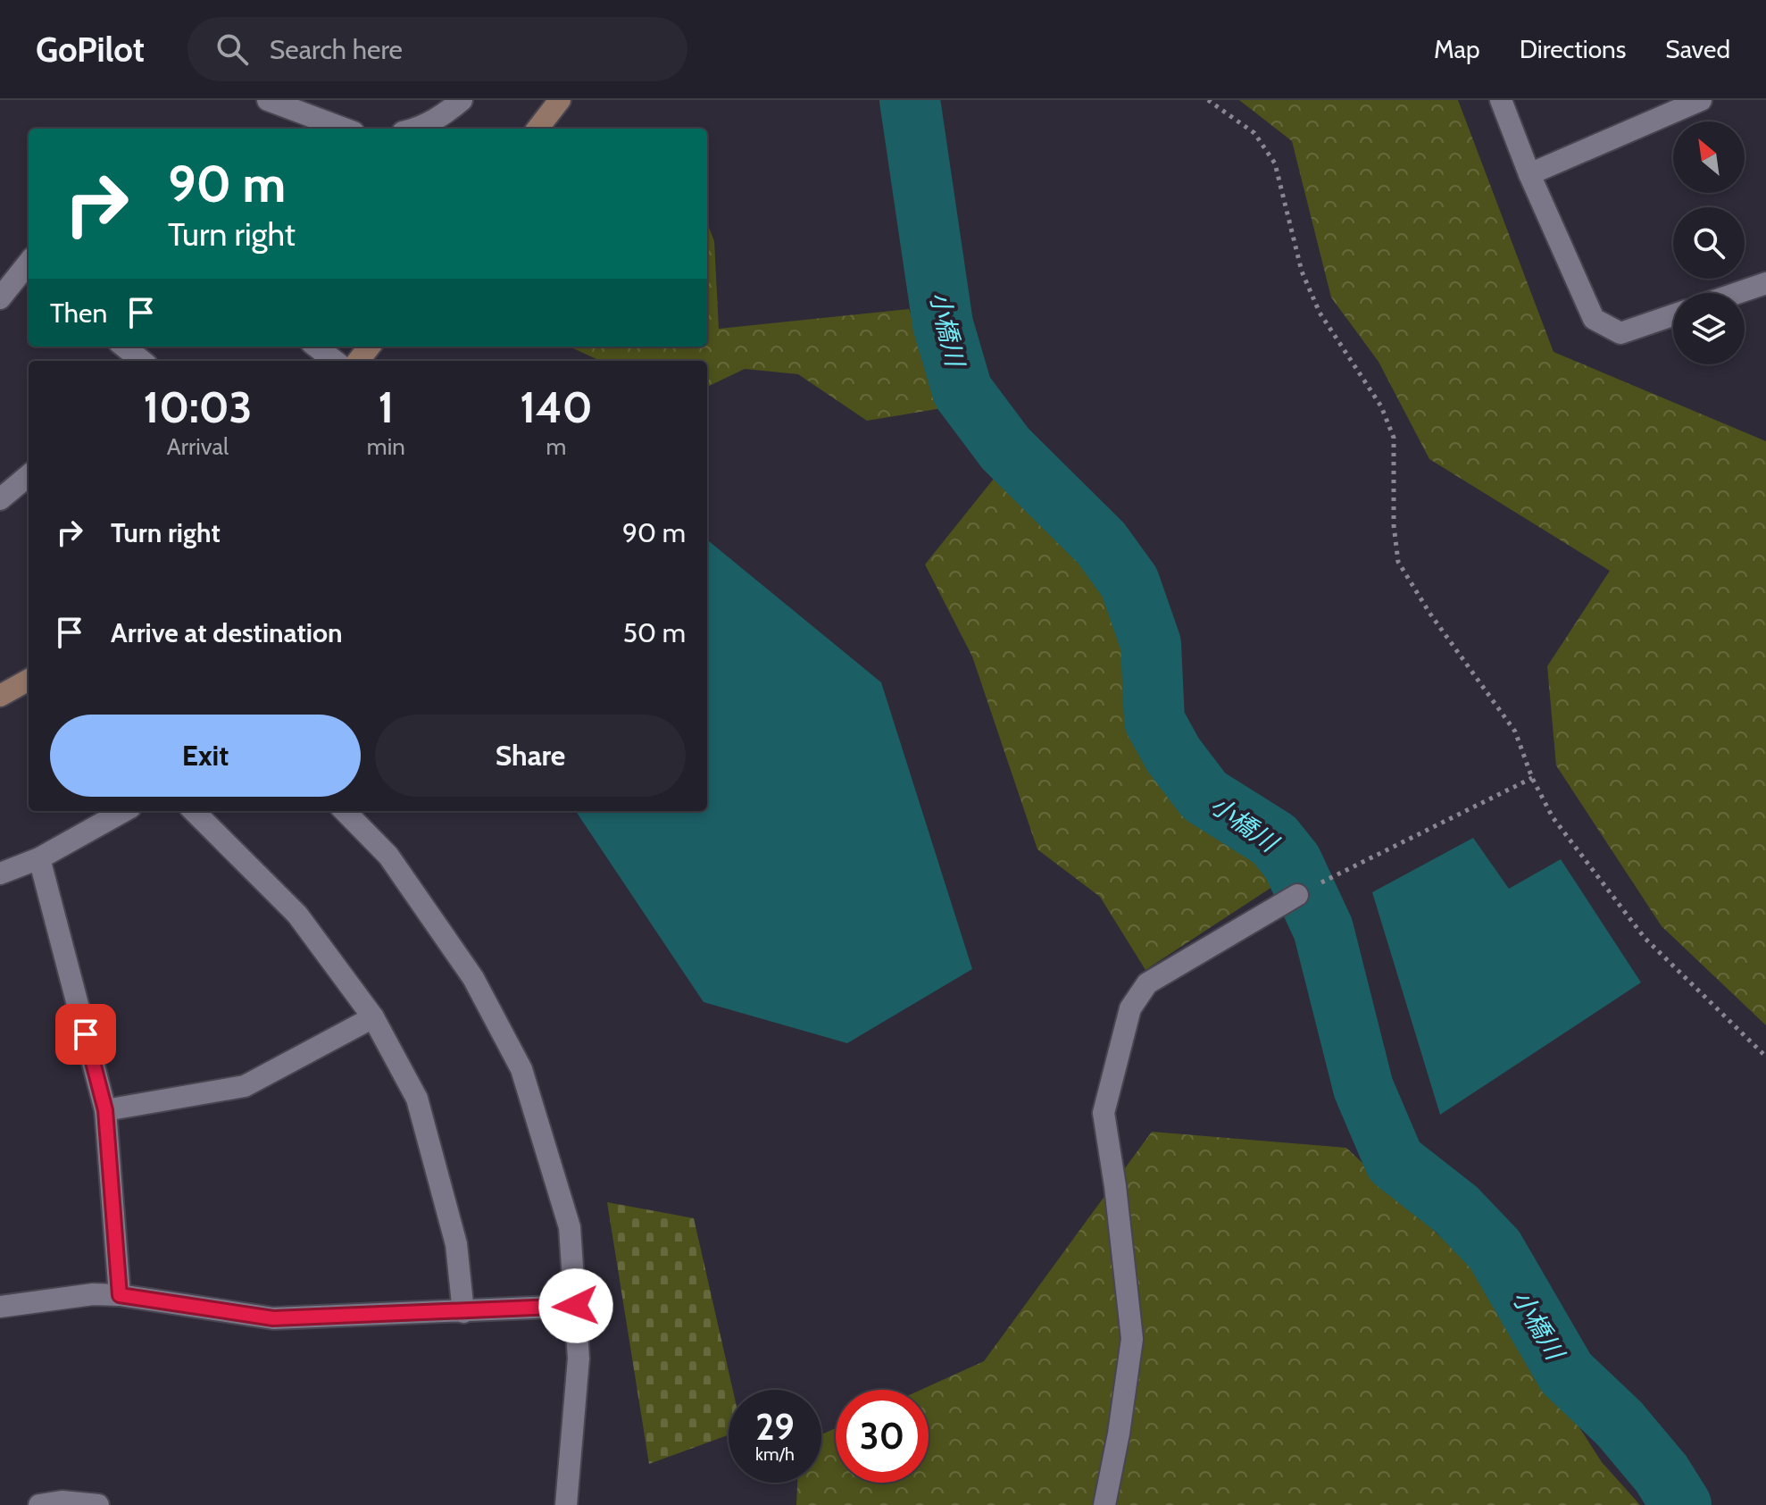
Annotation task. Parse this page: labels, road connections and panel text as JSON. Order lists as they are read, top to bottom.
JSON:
{
  "water": ["小橋川"],
  "north": "top left",
  "page": {
    "header": "GoPilot",
    "search": "Search here",
    "nav": ["Map", "Directions", "Saved"],
    "turn": ["90 m", "Turn right"],
    "then": "Then",
    "eta": [
      "10:03",
      "Arrival",
      "1",
      "min",
      "140",
      "m"
    ],
    "list": [
      {
        "name": "Turn right",
        "value": "90 m"
      },
      {
        "name": "Arrive at destination",
        "value": "50 m"
      }
    ],
    "buttons": ["Exit", "Share"],
    "speed": "29 km/h",
    "limit": "30"
  }
}
